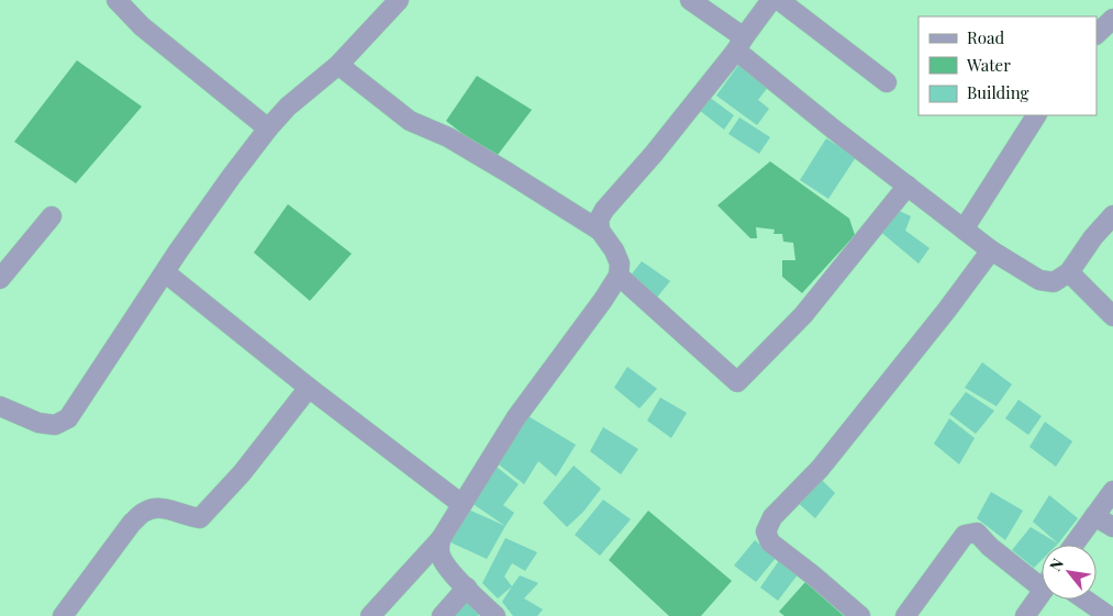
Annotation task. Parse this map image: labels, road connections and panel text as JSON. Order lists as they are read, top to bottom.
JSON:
{
  "legend": ["Road", "Water", "Building"],
  "north": "top left"
}
